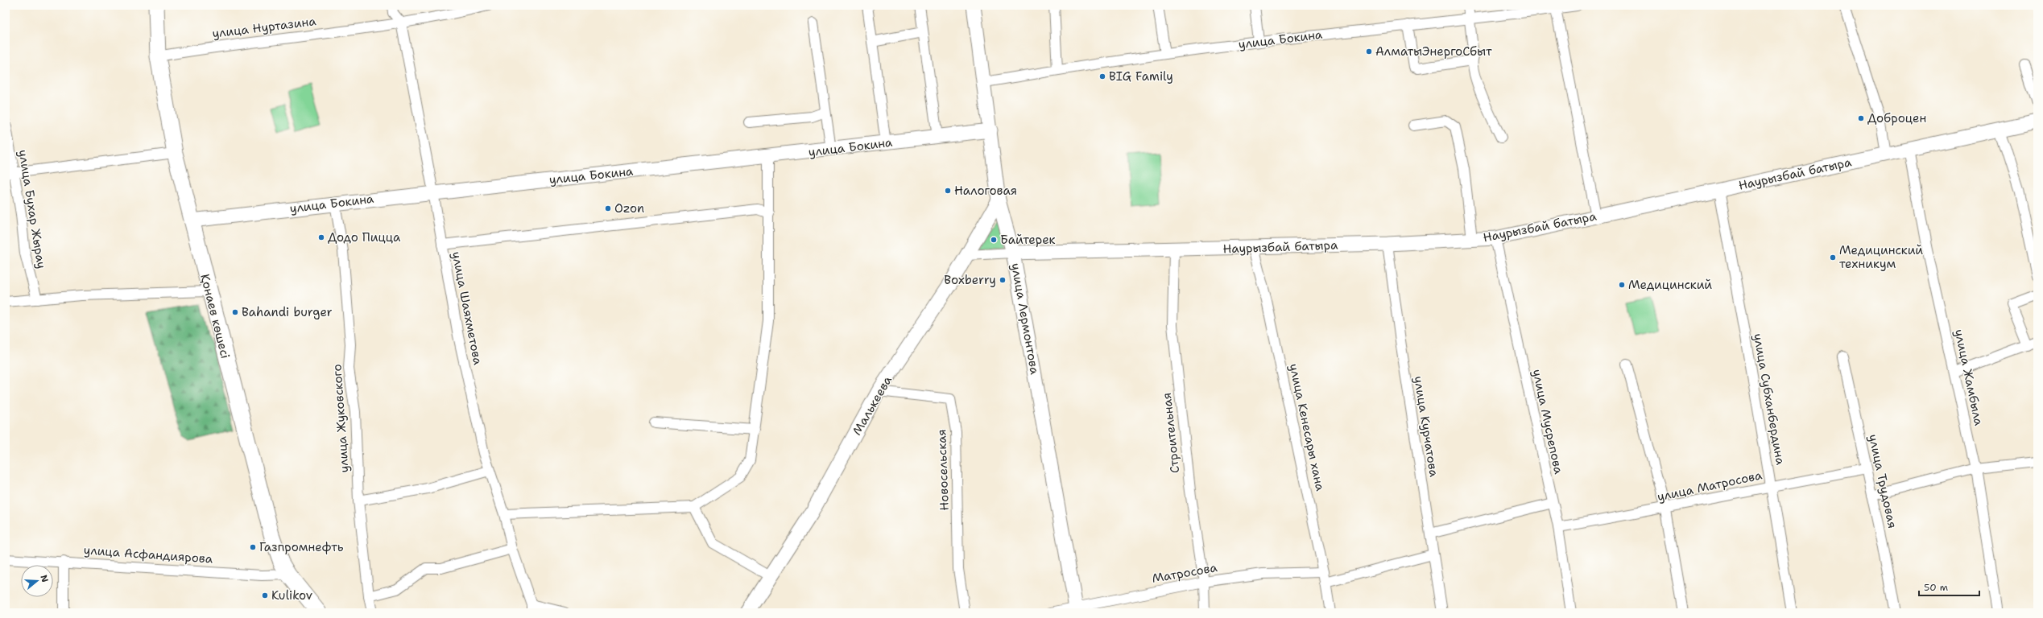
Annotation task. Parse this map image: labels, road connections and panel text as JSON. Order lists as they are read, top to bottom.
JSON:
{
  "streets": {
    "main road": [
      "улица Бокина",
      "Наурызбай батыра",
      "Қонаев көшесі",
      "улица Лермонтова",
      "Малькеева"
    ],
    "street": [
      "улица Нуртазина",
      "улица Бухар Жырау",
      "улица Шаяхметова",
      "улица Жамбыла",
      "улица Субханбердина",
      "улица Жуковского",
      "улица Мусрепова",
      "улица Курчатова",
      "улица Кенесары хана",
      "Строительная",
      "Новосельская",
      "улица Трудовая",
      "улица Матросова",
      "улица Асфандиярова",
      "Матросова"
    ]
  },
  "crossings": [
    ["улица Нуртазина", "улица Шаяхметова"],
    ["улица Нуртазина", "Қонаев көшесі"],
    ["улица Бокина", "улица Шаяхметова"],
    ["улица Бокина", "Қонаев көшесі"],
    ["улица Бокина", "улица Лермонтова"],
    ["улица Бокина", "улица Жуковского"],
    ["Наурызбай батыра", "улица Лермонтова"],
    ["Наурызбай батыра", "улица Жамбыла"],
    ["Наурызбай батыра", "улица Субханбердина"],
    ["Наурызбай батыра", "улица Мусрепова"],
    ["Наурызбай батыра", "улица Курчатова"],
    ["Наурызбай батыра", "улица Кенесары хана"],
    ["Наурызбай батыра", "Строительная"],
    ["Қонаев көшесі", "улица Асфандиярова"],
    ["улица Лермонтова", "Малькеева"],
    ["улица Лермонтова", "Матросова"],
    ["улица Субханбердина", "улица Матросова"],
    ["Малькеева", "Новосельская"],
    ["улица Мусрепова", "улица Матросова"],
    ["улица Кенесары хана", "Матросова"],
    ["Строительная", "Матросова"],
    ["улица Трудовая", "улица Матросова"]
  ],
  "places": [
    "АлматыЭнергоСбыт",
    "BIG Family",
    "Доброцен",
    "Налоговая",
    "Ozon",
    "Додо Пицца",
    "Байтерек",
    "Медицинский техникум",
    "Boxberry",
    "Медицинский",
    "Bahandi burger",
    "Газпромнефть",
    "Kulikov"
  ],
  "scale_bar": "50 m",
  "north": "right"
}
